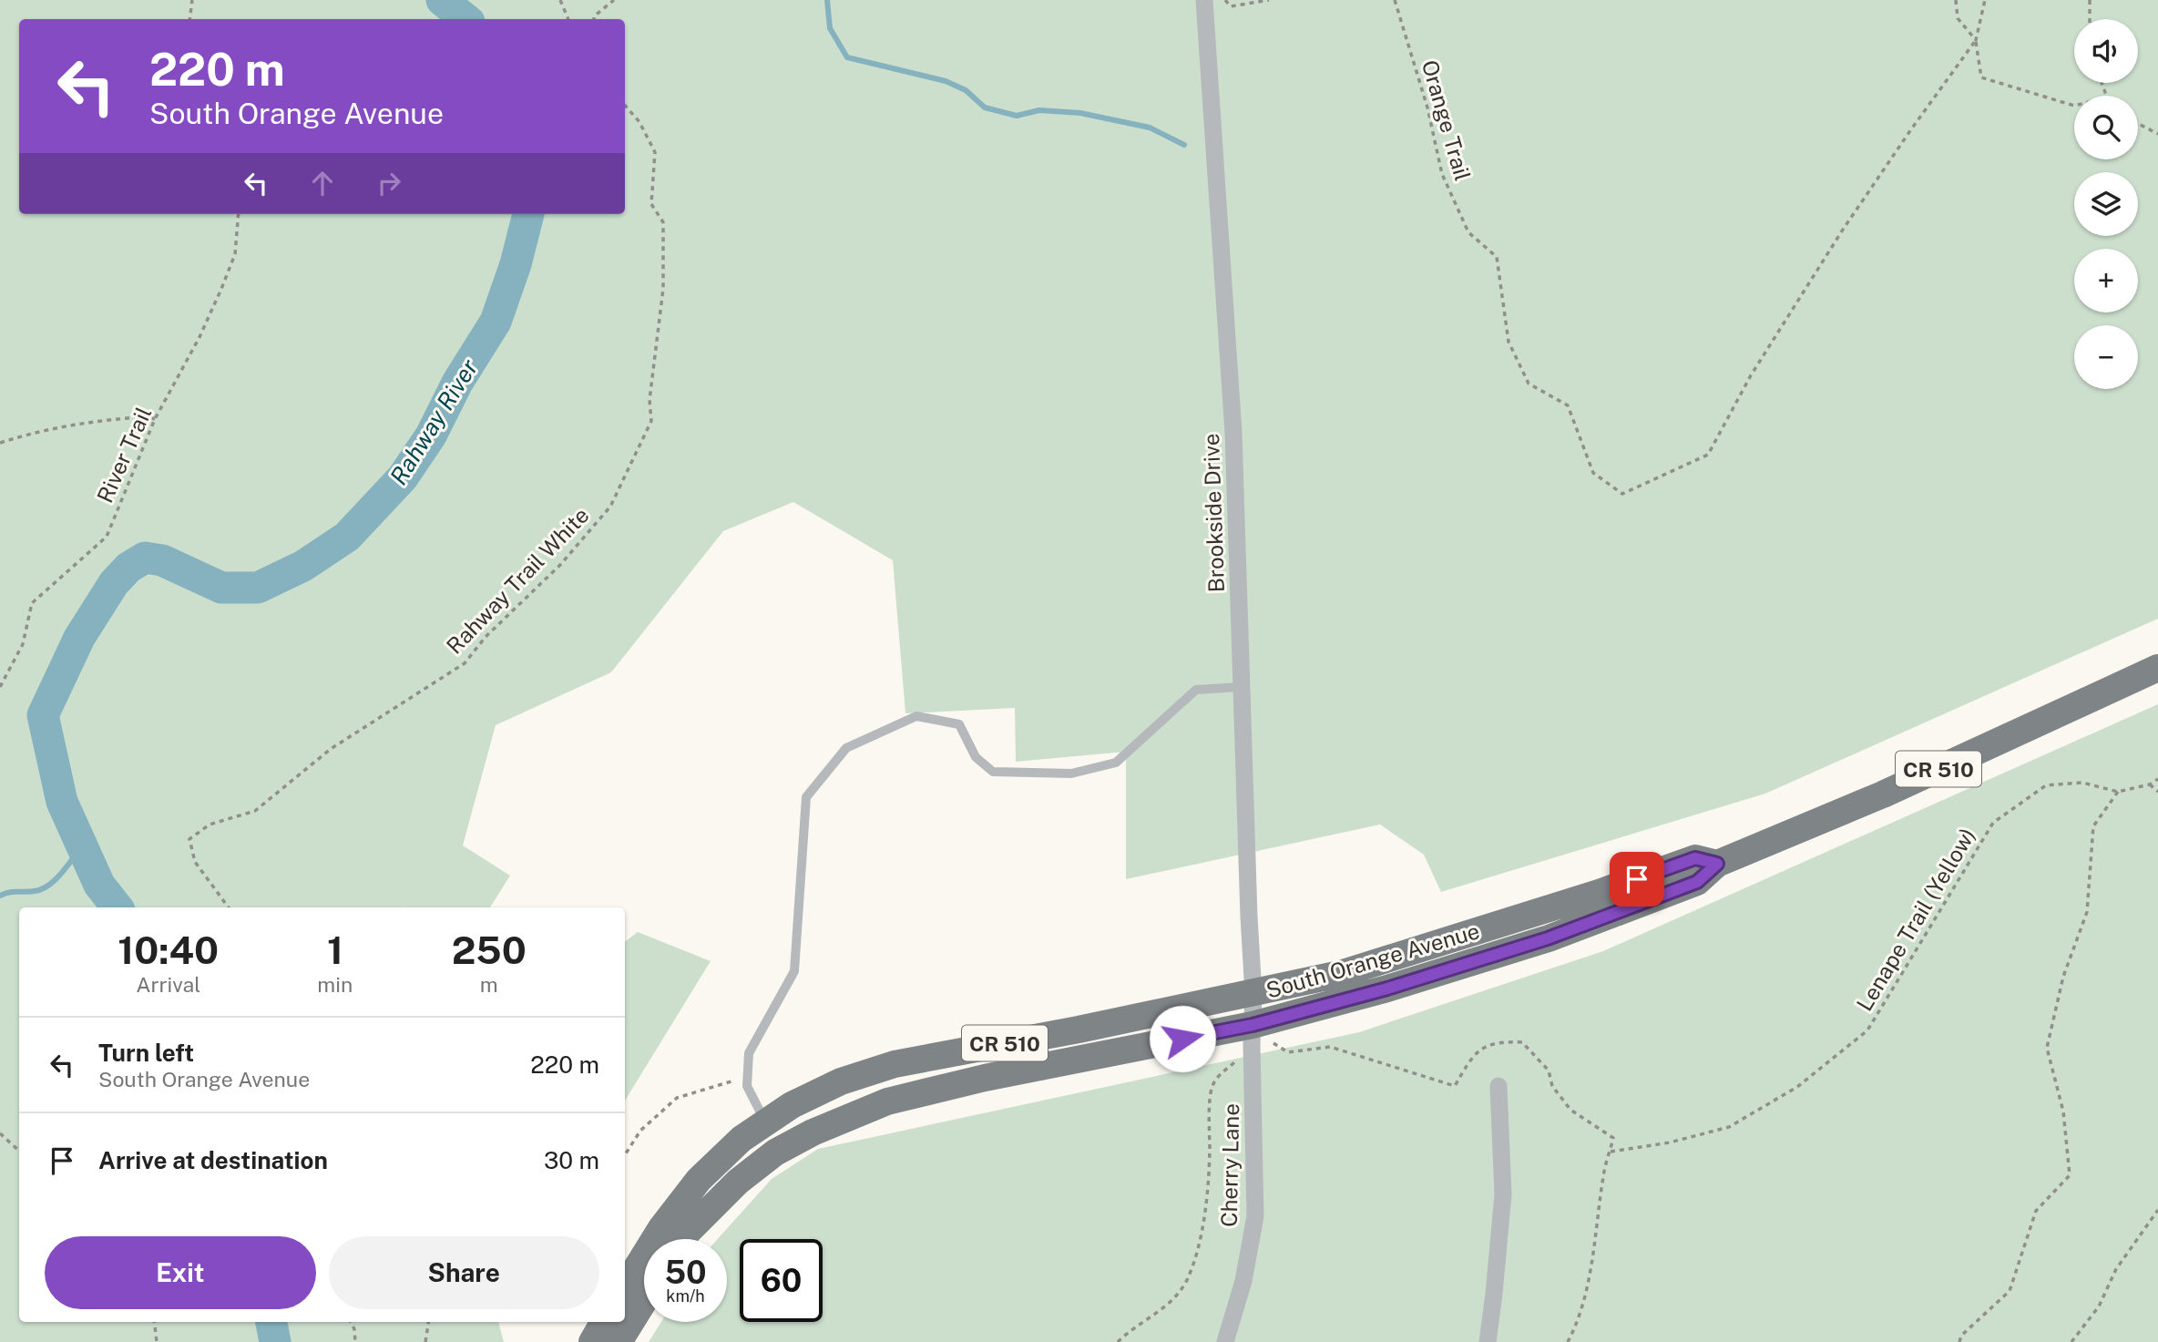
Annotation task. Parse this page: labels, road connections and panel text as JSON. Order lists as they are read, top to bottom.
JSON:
{
  "streets": {
    "main road": ["CR 510", "South Orange Avenue"],
    "street": ["Brookside Drive", "Cherry Lane"],
    "path": [
      "Orange Trail",
      "River Trail",
      "Rahway Trail White",
      "Lenape Trail (Yellow)"
    ]
  },
  "crossings": [
    ["Brookside Drive", "South Orange Avenue"],
    ["Brookside Drive", "Cherry Lane"],
    ["South Orange Avenue", "Cherry Lane"]
  ],
  "water": ["Rahway River"],
  "page": {
    "map_buttons": ["+", "−"],
    "turn": ["220 m", "South Orange Avenue"],
    "eta": [
      "10:40",
      "Arrival",
      "1",
      "min",
      "250",
      "m"
    ],
    "list": [
      {
        "name": "Turn left",
        "note": "South Orange Avenue",
        "value": "220 m"
      },
      {
        "name": "Arrive at destination",
        "value": "30 m"
      }
    ],
    "buttons": ["Exit", "Share"],
    "speed": "50 km/h",
    "limit": "60"
  }
}
